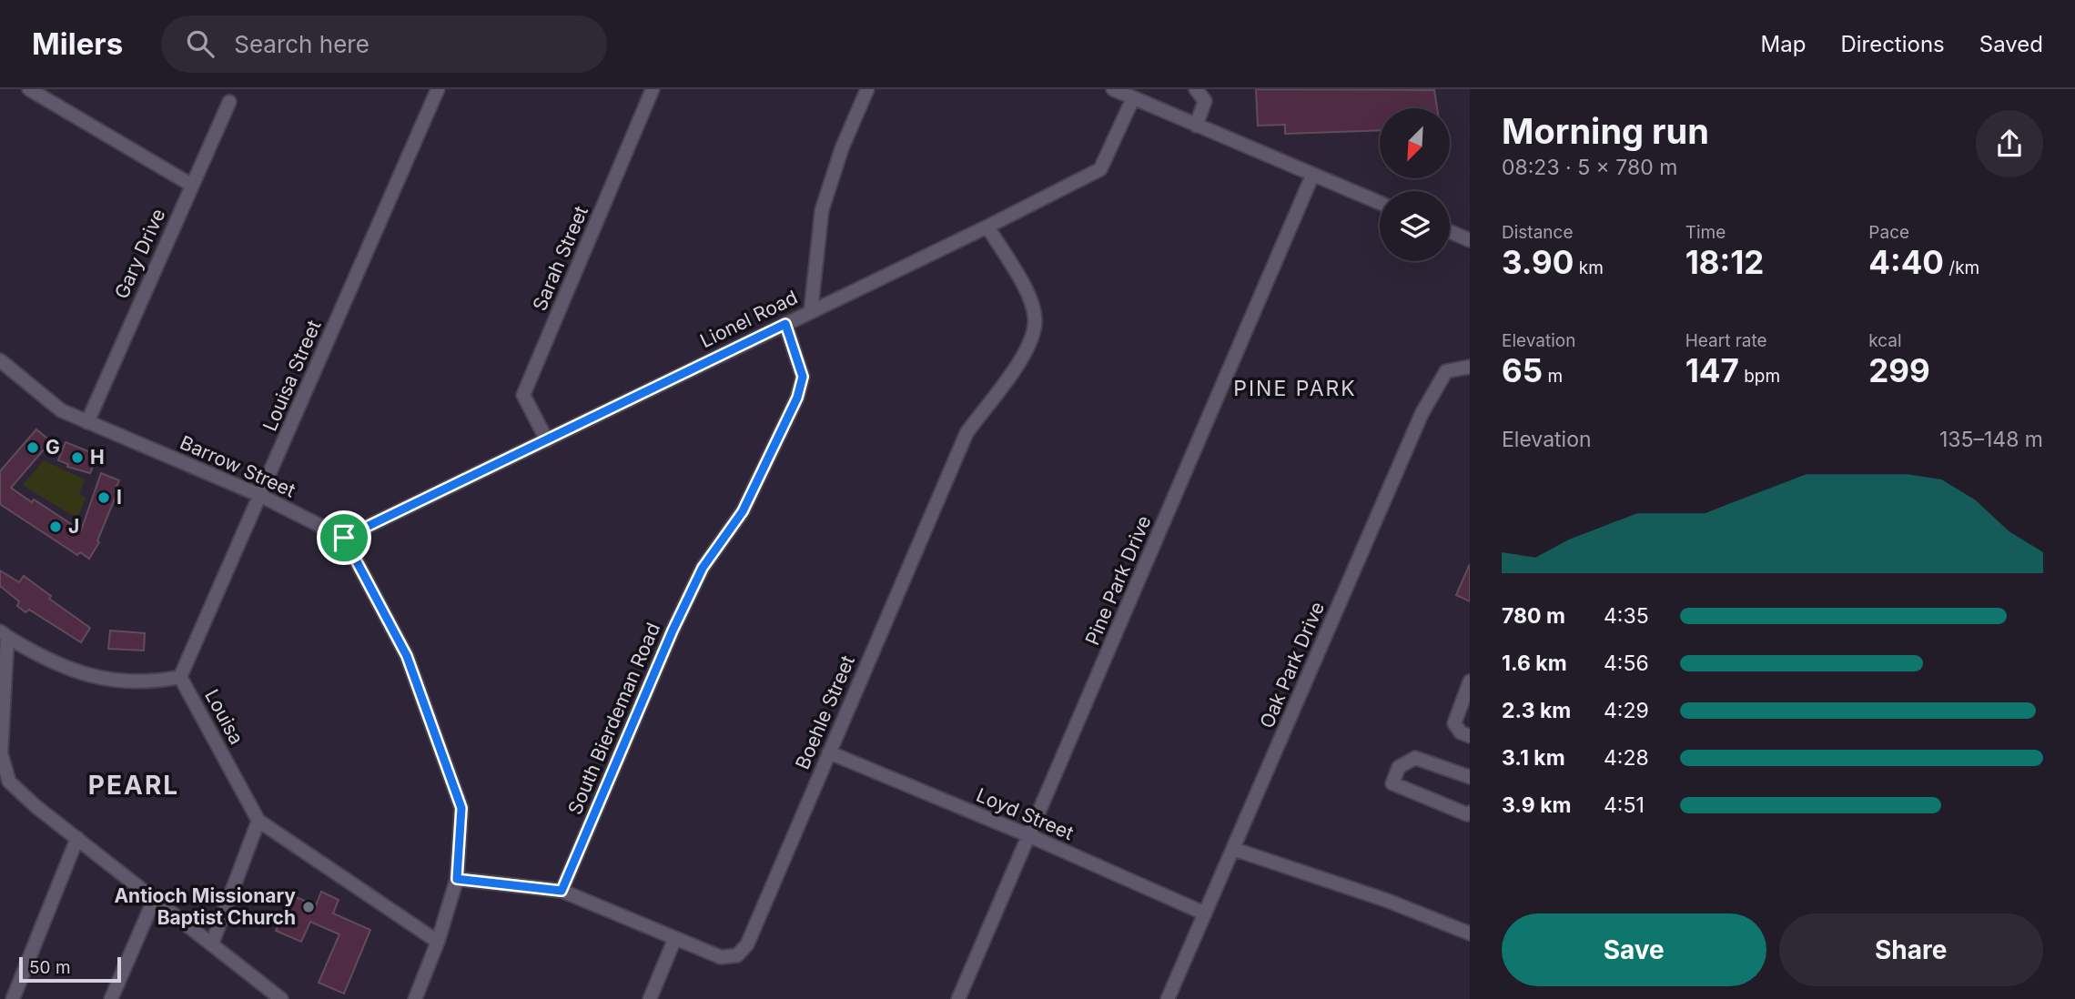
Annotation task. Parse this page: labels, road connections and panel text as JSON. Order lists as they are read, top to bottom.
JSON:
{
  "streets": {
    "street": [
      "Gary Drive",
      "Sarah Street",
      "Lionel Road",
      "Louisa Street",
      "Barrow Street",
      "Pine Park Drive",
      "Oak Park Drive",
      "Boehle Street",
      "Louisa",
      "South Bierdeman Road",
      "Loyd Street"
    ]
  },
  "crossings": [
    ["Gary Drive", "Barrow Street"],
    ["Sarah Street", "Lionel Road"],
    ["Lionel Road", "Barrow Street"],
    ["Lionel Road", "Boehle Street"],
    ["Lionel Road", "South Bierdeman Road"],
    ["Louisa Street", "Barrow Street"],
    ["Louisa Street", "Louisa"],
    ["Pine Park Drive", "Loyd Street"],
    ["Oak Park Drive", "Loyd Street"],
    ["Boehle Street", "South Bierdeman Road"],
    ["Boehle Street", "Loyd Street"]
  ],
  "districts": ["PINE PARK", "PEARL"],
  "places": [
    "G",
    "H",
    "I",
    "J",
    "Antioch Missionary Baptist Church"
  ],
  "scale_bar": "50 m",
  "north": "bottom left",
  "page": {
    "header": "Milers",
    "search": "Search here",
    "nav": ["Map", "Directions", "Saved"],
    "heading": ["Morning run", "08:23 · 5 × 780 m"],
    "stats": [
      ["Distance", "3.90 km"],
      ["Time", "18:12"],
      ["Pace", "4:40 /km"],
      ["Elevation", "65 m"],
      ["Heart rate", "147 bpm"],
      ["kcal", "299"]
    ],
    "chart": ["Elevation", "135–148 m"],
    "list": [
      {
        "name": "780 m",
        "note": "4:35"
      },
      {
        "name": "1.6 km",
        "note": "4:56"
      },
      {
        "name": "2.3 km",
        "note": "4:29"
      },
      {
        "name": "3.1 km",
        "note": "4:28"
      },
      {
        "name": "3.9 km",
        "note": "4:51"
      }
    ],
    "buttons": ["Save", "Share"],
    "scale": "50 m"
  }
}
